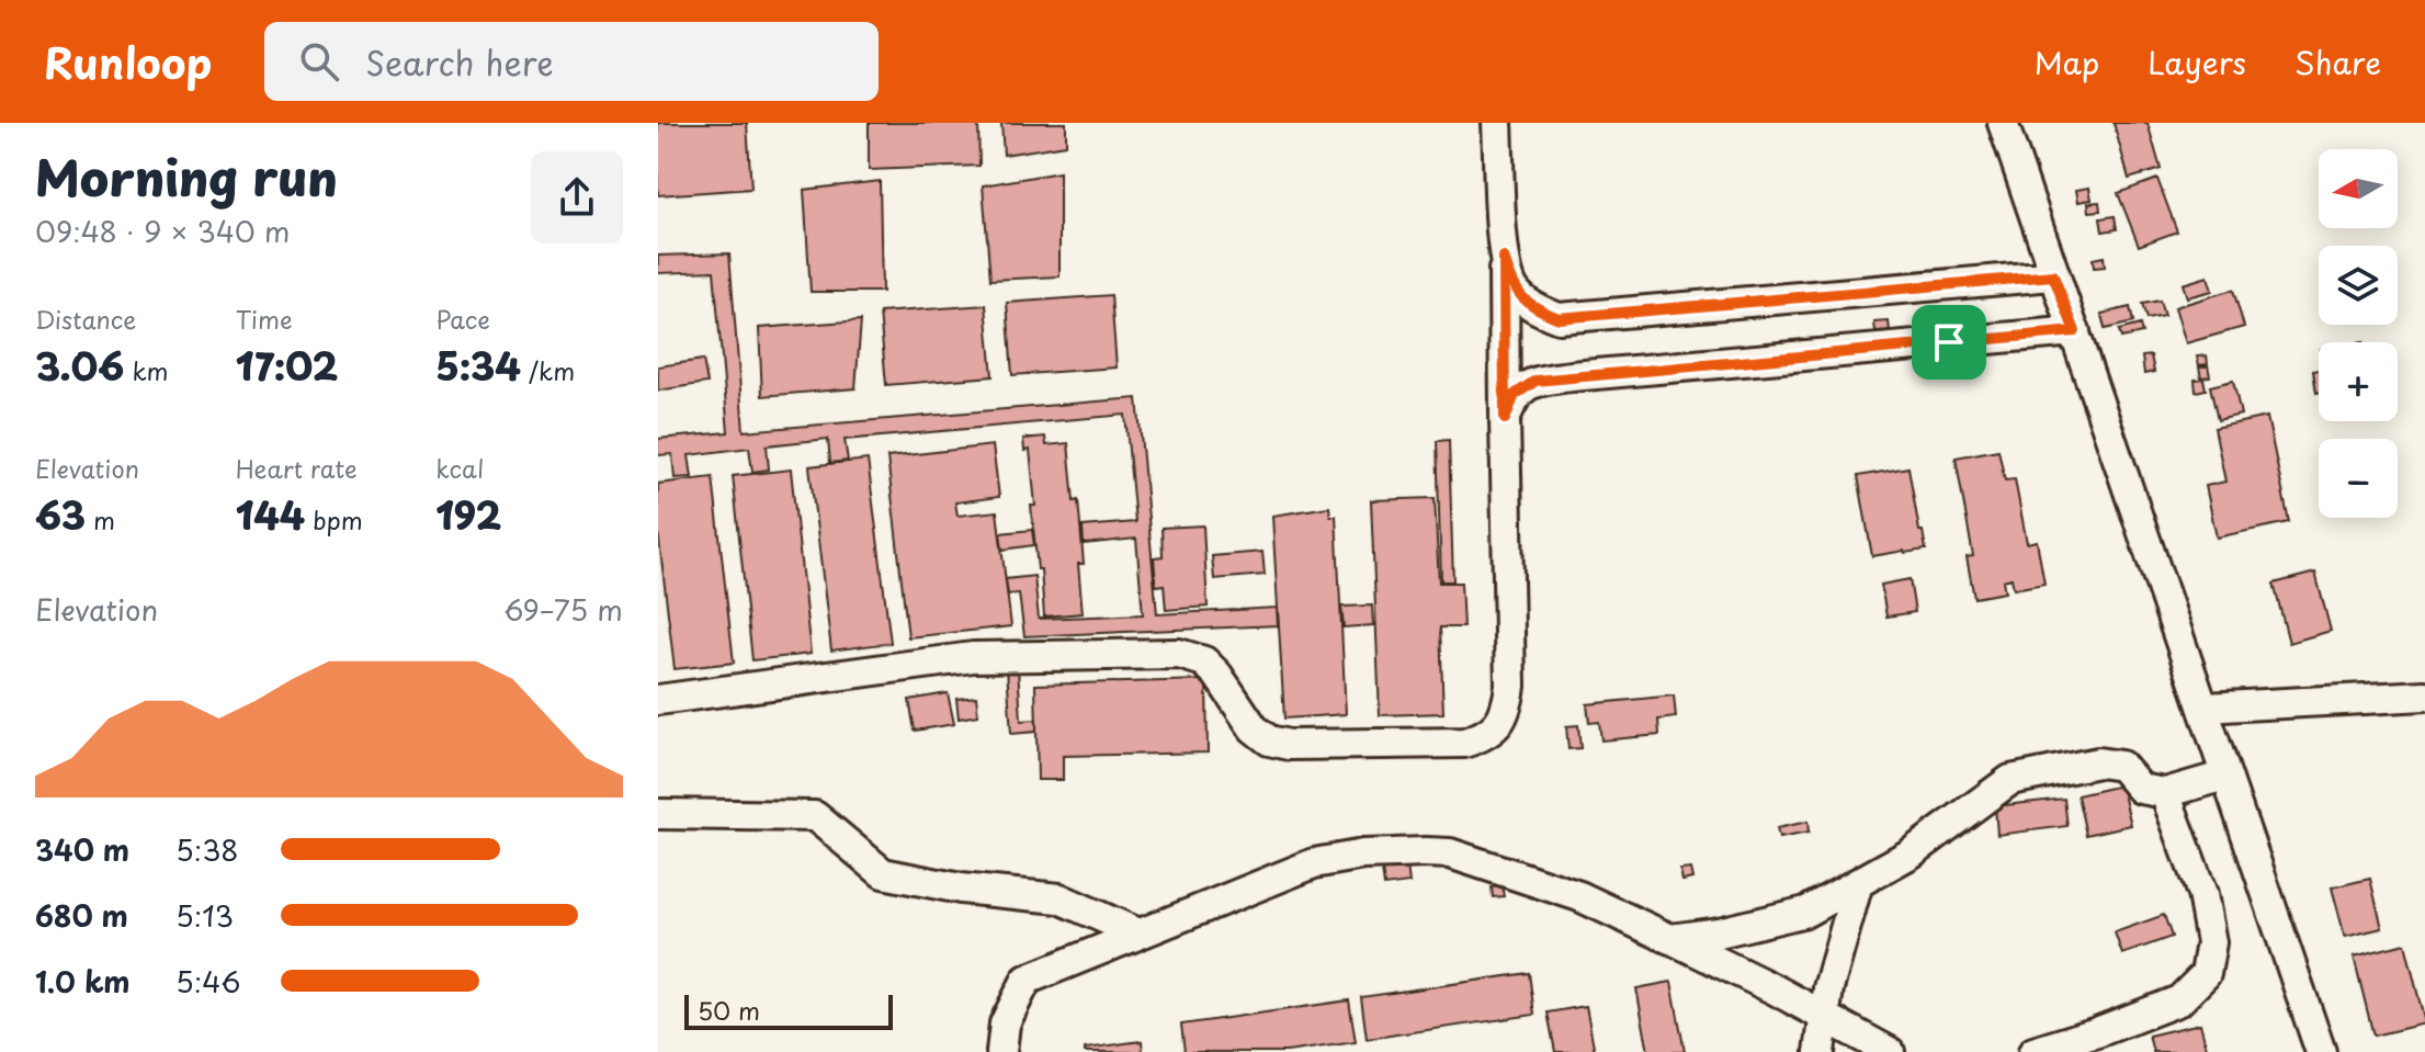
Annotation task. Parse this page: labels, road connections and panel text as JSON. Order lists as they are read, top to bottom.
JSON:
{
  "scale_bar": "50 m",
  "north": "left",
  "page": {
    "header": "Runloop",
    "search": "Search here",
    "nav": ["Map", "Layers", "Share"],
    "heading": ["Morning run", "09:48 · 9 × 340 m"],
    "map_buttons": ["+", "−"],
    "stats": [
      ["Distance", "3.06 km"],
      ["Time", "17:02"],
      ["Pace", "5:34 /km"],
      ["Elevation", "63 m"],
      ["Heart rate", "144 bpm"],
      ["kcal", "192"]
    ],
    "chart": ["Elevation", "69–75 m"],
    "list": [
      {
        "name": "340 m",
        "note": "5:38"
      },
      {
        "name": "680 m",
        "note": "5:13"
      },
      {
        "name": "1.0 km",
        "note": "5:46"
      }
    ],
    "scale": "50 m"
  }
}
